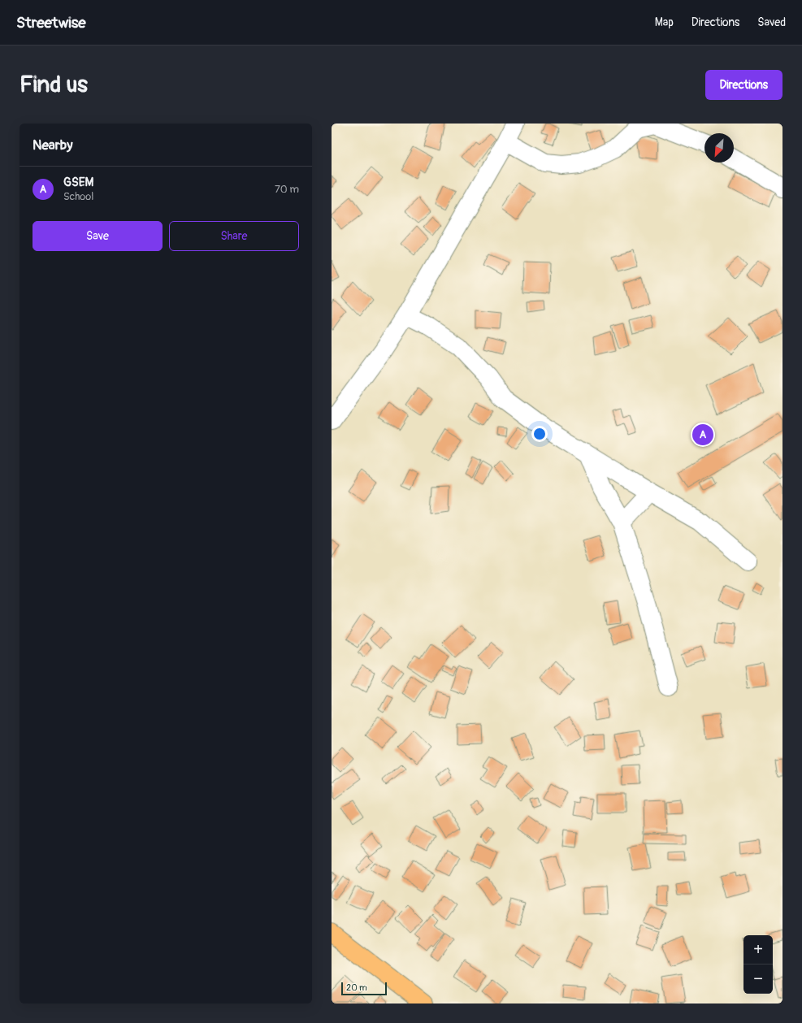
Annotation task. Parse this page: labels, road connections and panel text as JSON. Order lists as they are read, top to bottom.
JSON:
{
  "scale_bar": "20 m",
  "north": "bottom left",
  "page": {
    "header": "Streetwise",
    "nav": ["Map", "Directions", "Saved"],
    "buttons": [
      "Directions",
      ["Save", "Share"]
    ],
    "title": "Find us",
    "heading": "Nearby",
    "list": [
      {
        "mark": "A",
        "name": "GSEM",
        "note": "School",
        "value": "70 m"
      }
    ],
    "pins": "A",
    "map_buttons": ["+", "−"],
    "scale": "20 m"
  }
}
